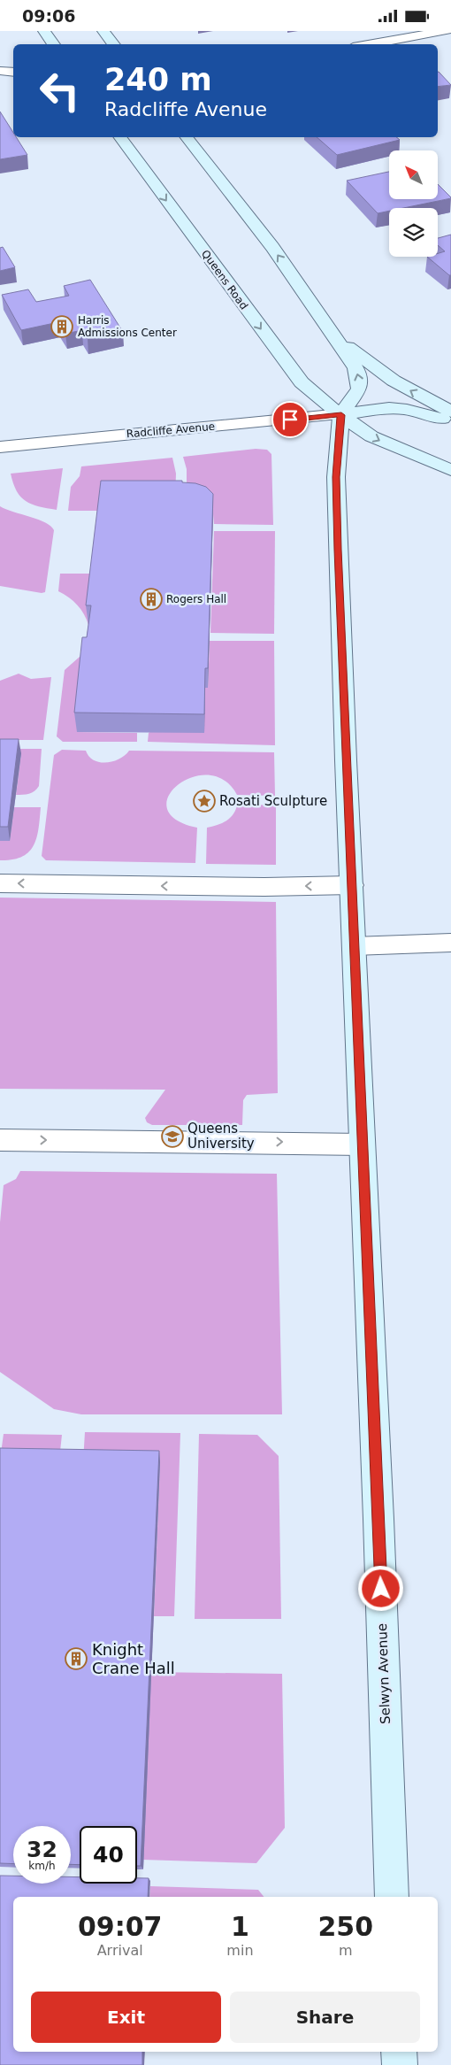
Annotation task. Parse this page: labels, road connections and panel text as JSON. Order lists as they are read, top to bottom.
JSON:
{
  "streets": {
    "street": ["Queens Road", "Radcliffe Avenue", "Selwyn Avenue"]
  },
  "crossings": [
    ["Queens Road", "Radcliffe Avenue"],
    ["Queens Road", "Selwyn Avenue"],
    ["Radcliffe Avenue", "Selwyn Avenue"]
  ],
  "places": {
    "building": ["Harris Admissions Center", "Rogers Hall", "Knight Crane Hall"],
    "place": ["Rosati Sculpture"],
    "school or university": ["Queens University"]
  },
  "north": "top left",
  "page": {
    "status": "09:06",
    "turn": ["240 m", "Radcliffe Avenue"],
    "speed": "32 km/h",
    "limit": "40",
    "eta": [
      "09:07",
      "Arrival",
      "1",
      "min",
      "250",
      "m"
    ],
    "buttons": ["Exit", "Share"]
  }
}
